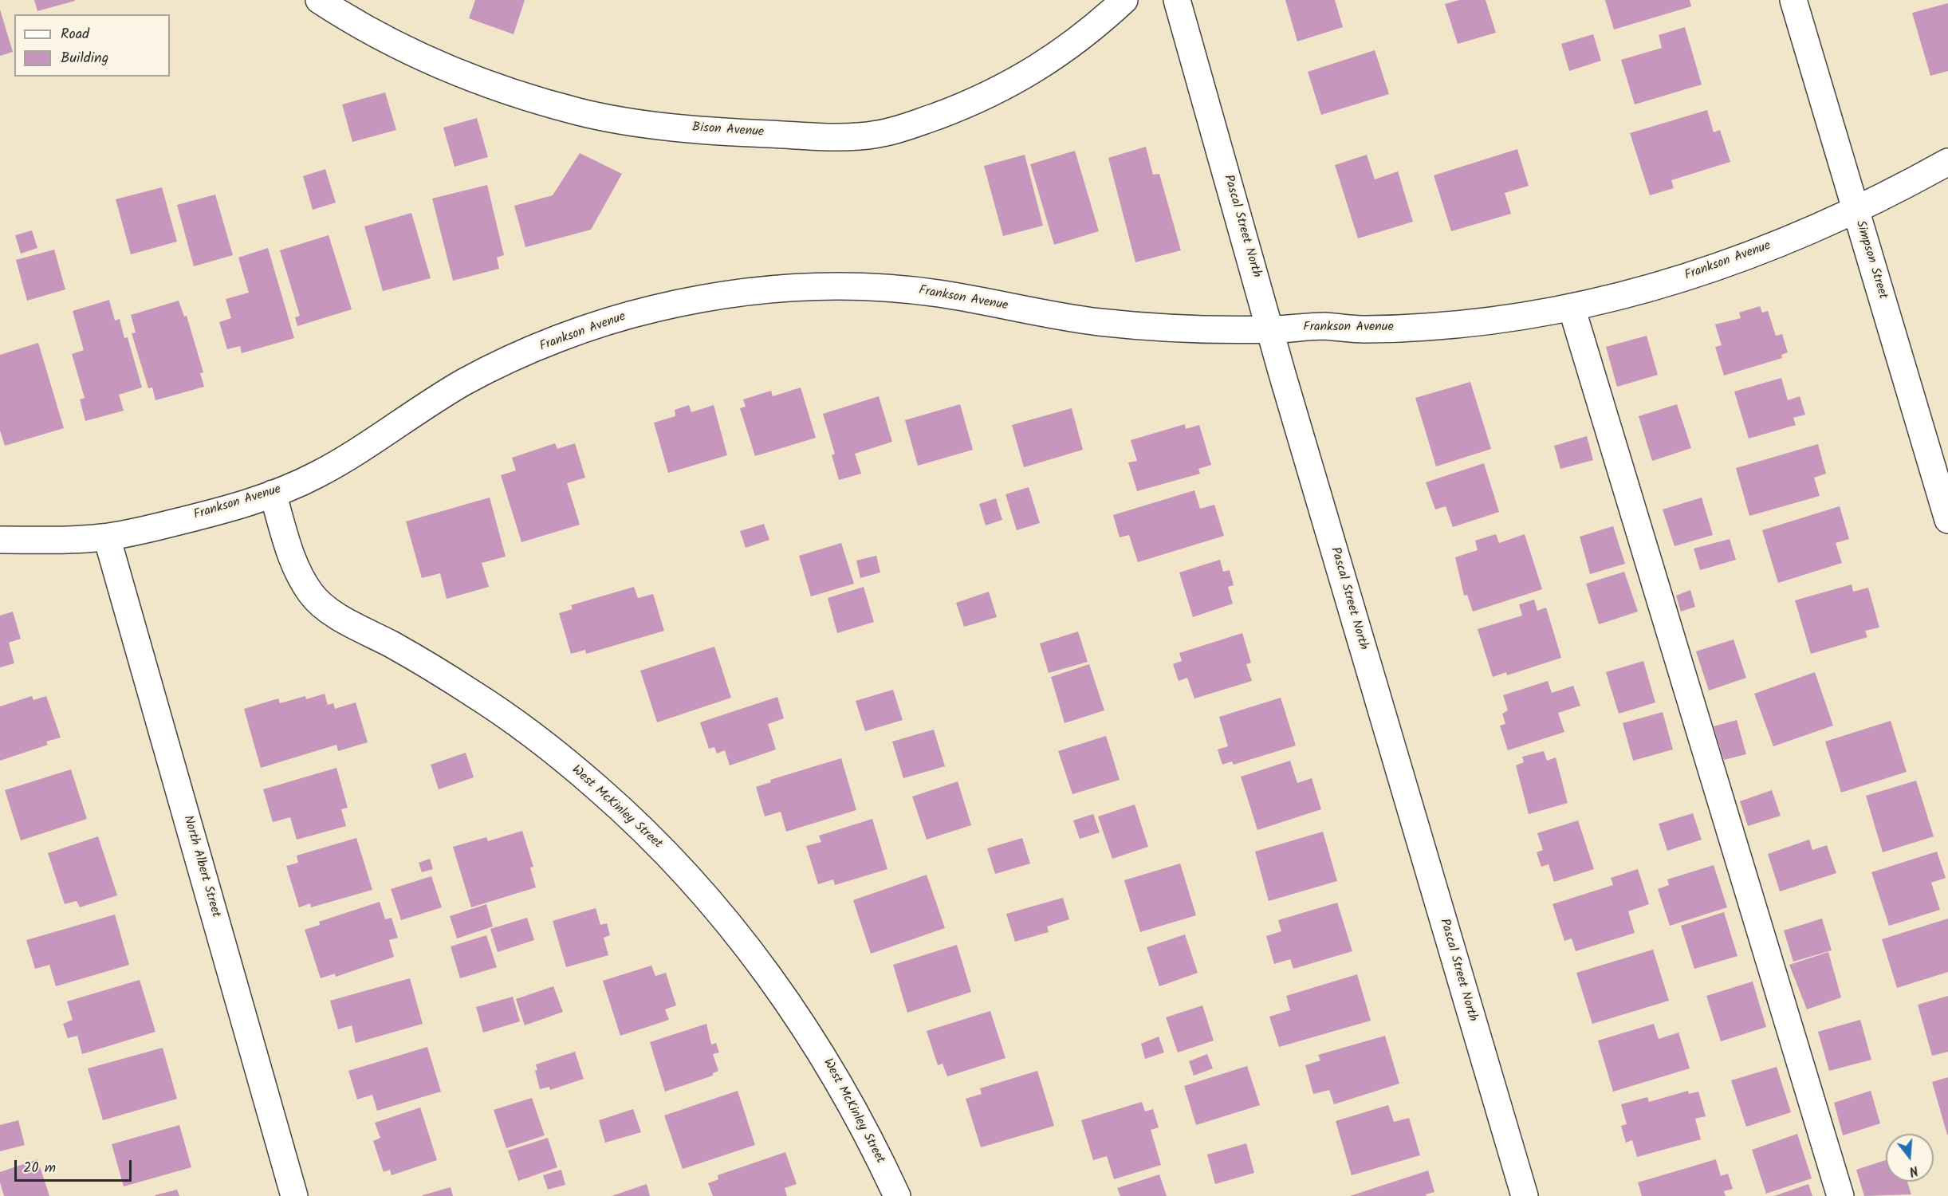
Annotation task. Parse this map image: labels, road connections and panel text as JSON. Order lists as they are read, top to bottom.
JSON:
{
  "streets": {
    "street": [
      "Bison Avenue",
      "Pascal Street North",
      "Simpson Street",
      "Frankson Avenue",
      "West McKinley Street",
      "North Albert Street"
    ]
  },
  "crossings": [
    ["Pascal Street North", "Frankson Avenue"],
    ["Simpson Street", "Frankson Avenue"],
    ["Frankson Avenue", "West McKinley Street"],
    ["Frankson Avenue", "North Albert Street"]
  ],
  "legend": ["Road", "Building"],
  "scale_bar": "20 m",
  "north": "bottom"
}
